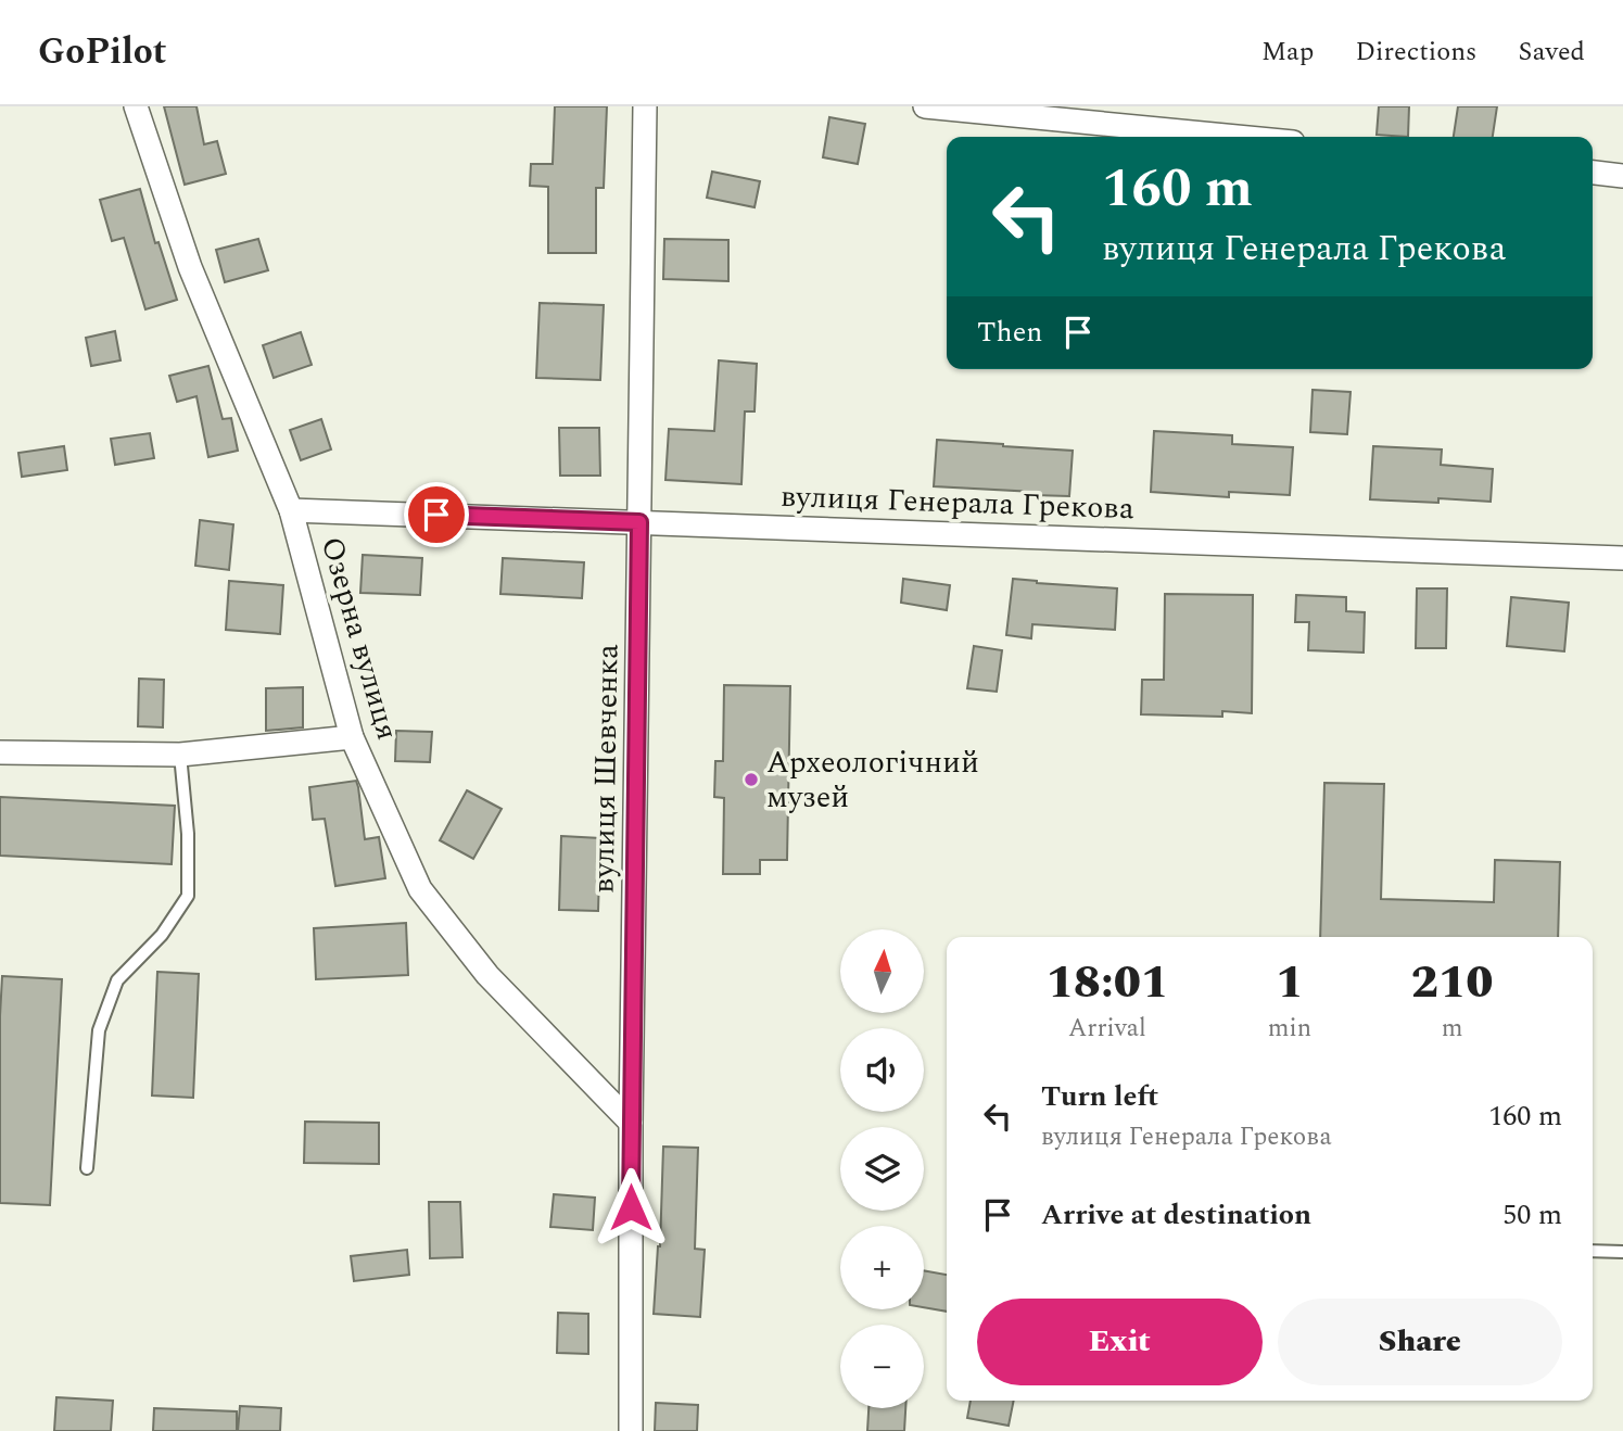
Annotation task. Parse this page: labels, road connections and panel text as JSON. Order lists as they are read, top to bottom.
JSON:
{
  "streets": {
    "street": ["вулиця Генерала Грекова", "Озерна вулиця", "вулиця Шевченка"]
  },
  "crossings": [
    ["вулиця Генерала Грекова", "Озерна вулиця"],
    ["вулиця Генерала Грекова", "вулиця Шевченка"],
    ["Озерна вулиця", "вулиця Шевченка"]
  ],
  "places": ["Археологічний музей"],
  "north": "top",
  "page": {
    "header": "GoPilot",
    "nav": ["Map", "Directions", "Saved"],
    "turn": ["160 m", "вулиця Генерала Грекова"],
    "then": "Then",
    "map_buttons": ["+", "−"],
    "eta": [
      "18:01",
      "Arrival",
      "1",
      "min",
      "210",
      "m"
    ],
    "list": [
      {
        "name": "Turn left",
        "note": "вулиця Генерала Грекова",
        "value": "160 m"
      },
      {
        "name": "Arrive at destination",
        "value": "50 m"
      }
    ],
    "buttons": ["Exit", "Share"]
  }
}
